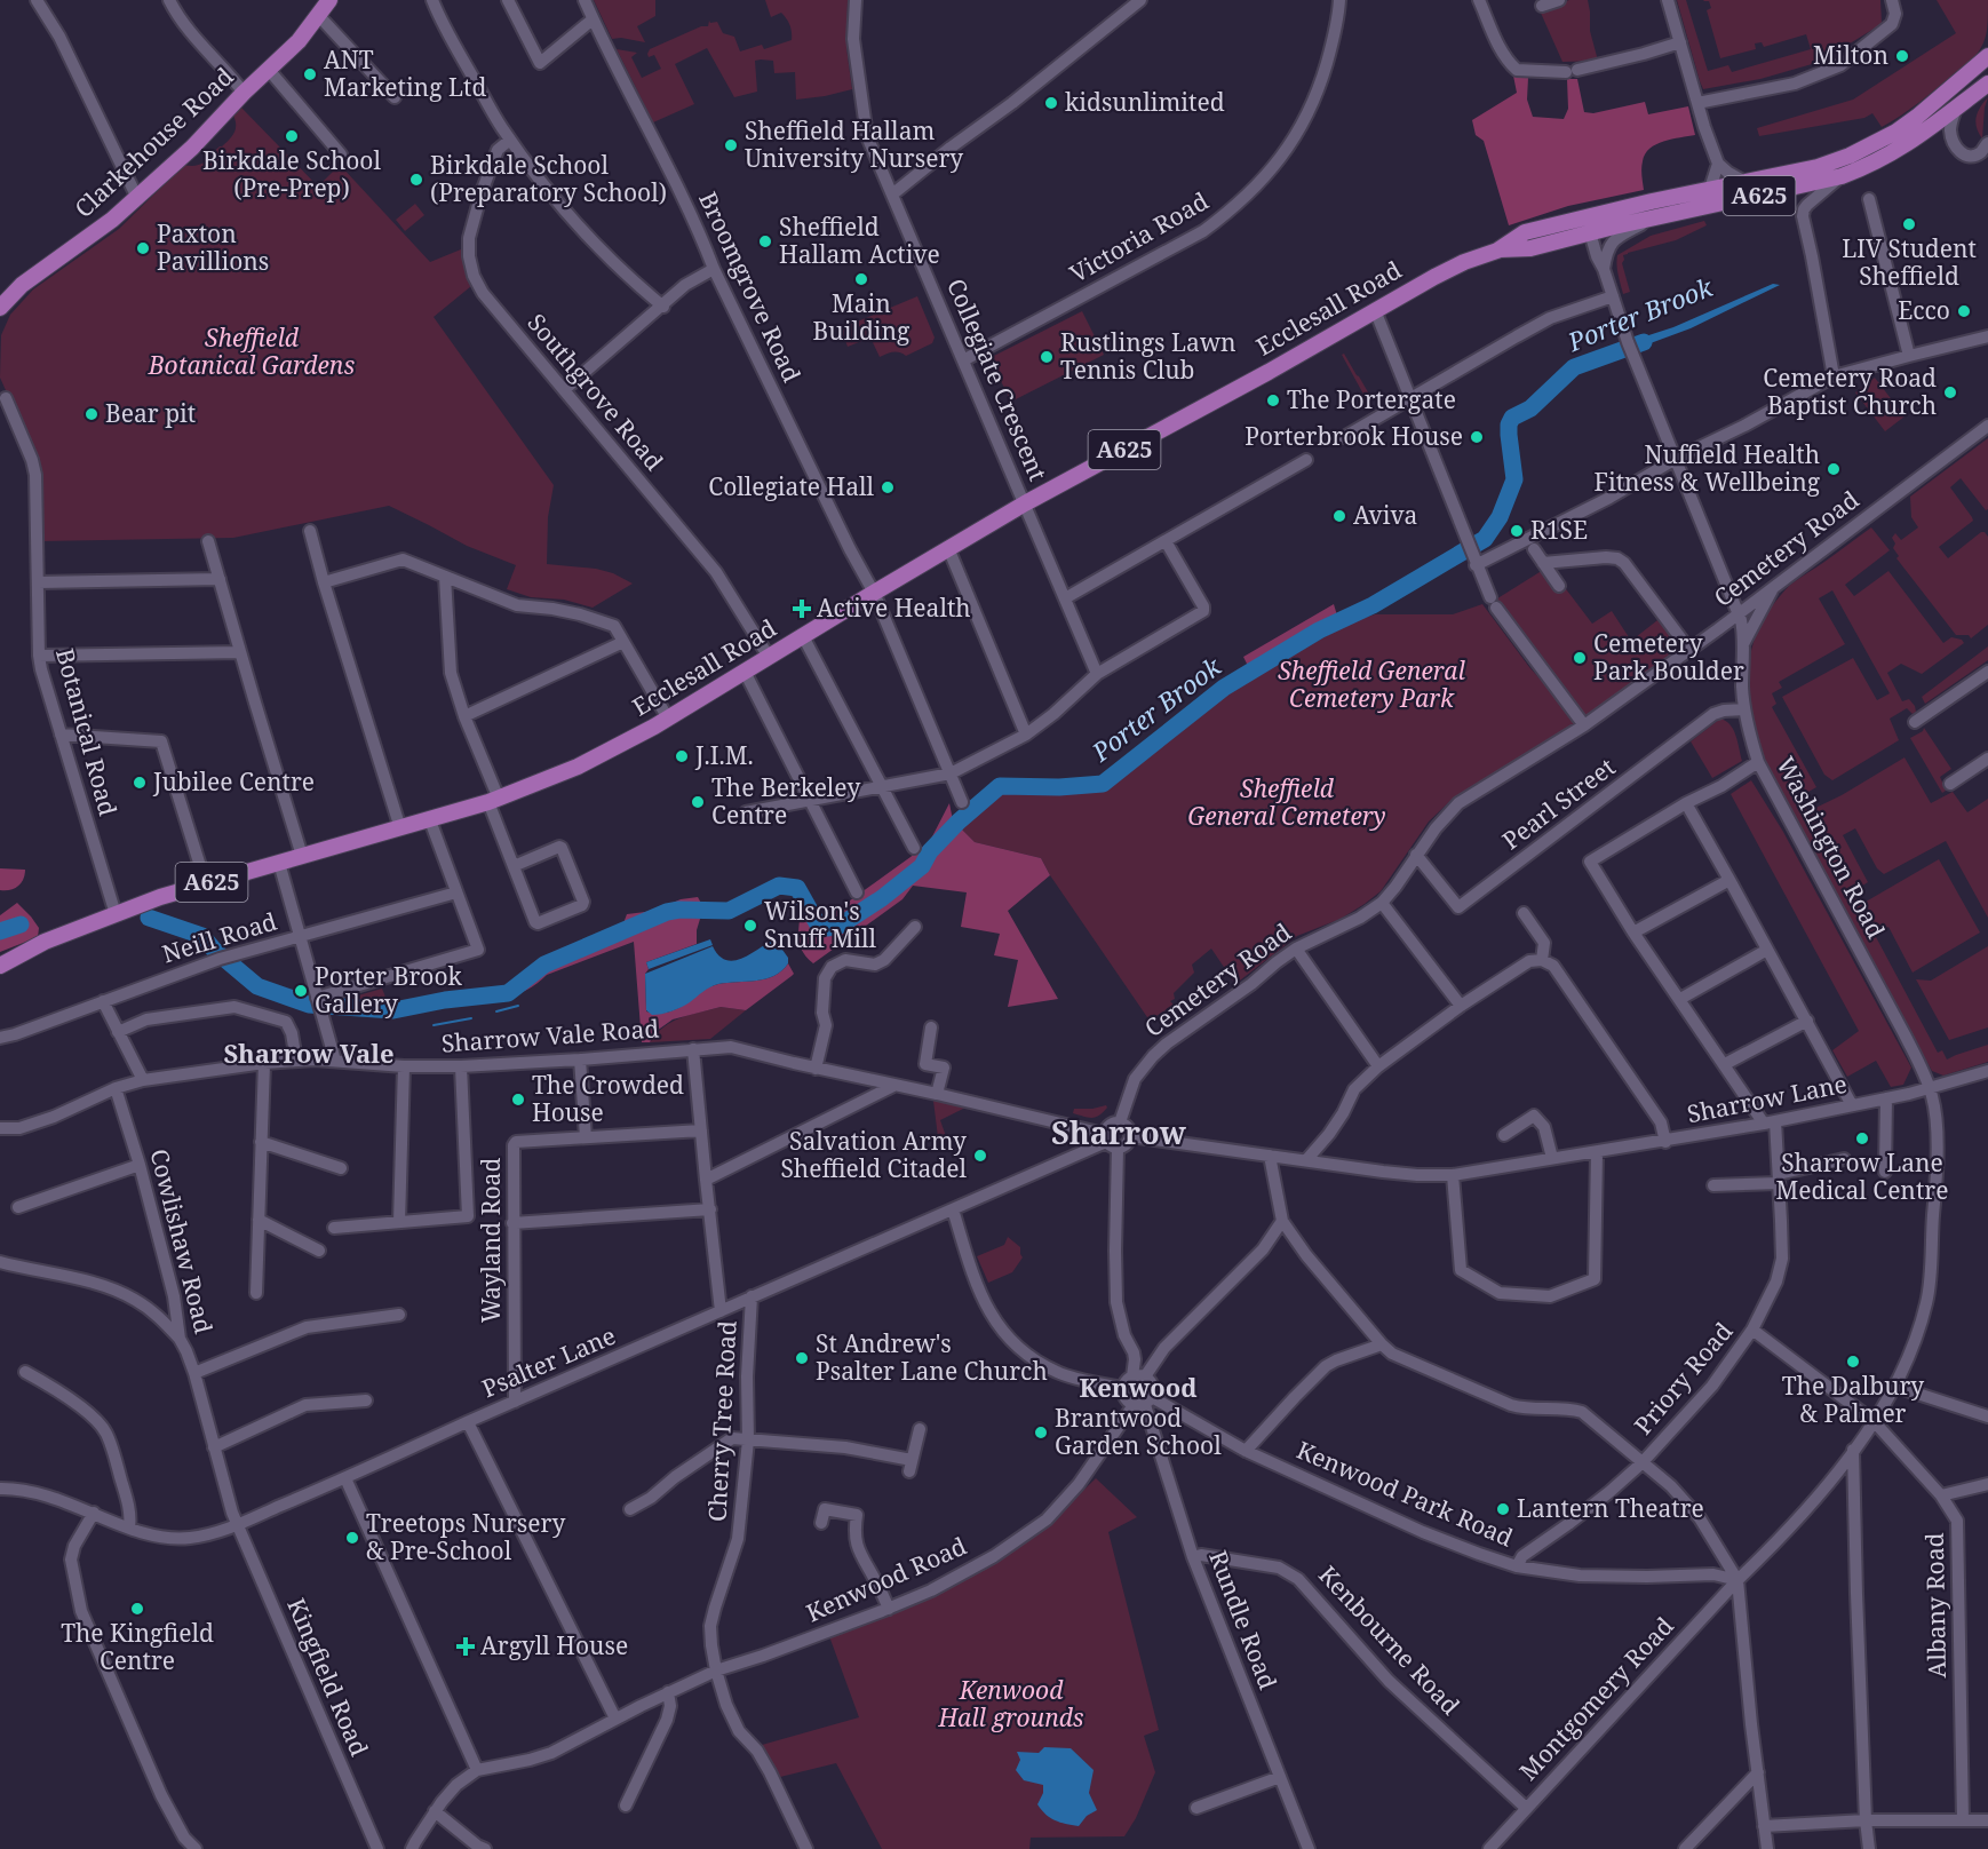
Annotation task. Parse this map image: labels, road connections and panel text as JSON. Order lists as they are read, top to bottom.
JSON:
{
  "streets": {
    "main road": ["Clarkehouse Road", "A625", "Ecclesall Road"],
    "street": [
      "Victoria Road",
      "Broomgrove Road",
      "Collegiate Crescent",
      "Southgrove Road",
      "Cemetery Road",
      "Botanical Road",
      "Pearl Street",
      "Washington Road",
      "Neill Road",
      "Sharrow Vale Road",
      "Sharrow Lane",
      "Wayland Road",
      "Cowlishaw Road",
      "Psalter Lane",
      "Priory Road",
      "Cherry Tree Road",
      "Kenwood Park Road",
      "Kenwood Road",
      "Albany Road",
      "Rundle Road",
      "Kenbourne Road",
      "Kingfield Road",
      "Montgomery Road"
    ]
  },
  "crossings": [
    ["A625", "Ecclesall Road"],
    ["Victoria Road", "Collegiate Crescent"],
    ["Broomgrove Road", "Ecclesall Road"],
    ["Ecclesall Road", "Collegiate Crescent"],
    ["Ecclesall Road", "Southgrove Road"],
    ["Ecclesall Road", "Botanical Road"],
    ["Ecclesall Road", "Washington Road"],
    ["Cemetery Road", "Pearl Street"],
    ["Cemetery Road", "Washington Road"],
    ["Cemetery Road", "Sharrow Vale Road"],
    ["Cemetery Road", "Sharrow Lane"],
    ["Cemetery Road", "Psalter Lane"],
    ["Pearl Street", "Washington Road"],
    ["Washington Road", "Sharrow Lane"],
    ["Washington Road", "Montgomery Road"],
    ["Sharrow Vale Road", "Sharrow Lane"],
    ["Sharrow Vale Road", "Cowlishaw Road"],
    ["Sharrow Vale Road", "Psalter Lane"],
    ["Sharrow Lane", "Psalter Lane"],
    ["Sharrow Lane", "Priory Road"],
    ["Wayland Road", "Psalter Lane"],
    ["Cowlishaw Road", "Psalter Lane"],
    ["Cowlishaw Road", "Kingfield Road"],
    ["Psalter Lane", "Cherry Tree Road"],
    ["Psalter Lane", "Kingfield Road"],
    ["Priory Road", "Kenwood Park Road"],
    ["Priory Road", "Albany Road"],
    ["Cherry Tree Road", "Kenwood Road"],
    ["Kenwood Park Road", "Kenwood Road"],
    ["Kenwood Park Road", "Rundle Road"],
    ["Kenwood Park Road", "Montgomery Road"],
    ["Kenwood Road", "Rundle Road"],
    ["Albany Road", "Montgomery Road"],
    ["Rundle Road", "Kenbourne Road"],
    ["Kenbourne Road", "Montgomery Road"]
  ],
  "districts": ["Sharrow Vale", "Sharrow", "Kenwood"],
  "water": ["Porter Brook"],
  "parks": [
    "Sheffield Botanical Gardens",
    "Sheffield General Cemetery Park",
    "Sheffield General Cemetery",
    "Kenwood Hall grounds"
  ],
  "places": {
    "other": [
      "Milton",
      "ANT Marketing Ltd",
      "kidsunlimited",
      "Birkdale School (Pre-Prep)",
      "Sheffield Hallam University Nursery",
      "Birkdale School (Preparatory School)",
      "LIV Student Sheffield",
      "Sheffield Hallam Active",
      "Paxton Pavillions",
      "Main Building",
      "Ecco",
      "Rustlings Lawn Tennis Club",
      "Cemetery Road Baptist Church",
      "The Portergate",
      "Bear pit",
      "Porterbrook House",
      "Nuffield Health Fitness & Wellbeing",
      "Collegiate Hall",
      "Aviva",
      "R1SE",
      "Cemetery Park Boulder",
      "J.I.M.",
      "Jubilee Centre",
      "The Berkeley Centre",
      "Wilson's Snuff Mill",
      "Porter Brook Gallery",
      "The Crowded House",
      "Sharrow Lane Medical Centre",
      "Salvation Army Sheffield Citadel",
      "St Andrew's Psalter Lane Church",
      "The Dalbury & Palmer",
      "Brantwood Garden School",
      "Lantern Theatre",
      "Treetops Nursery & Pre-School",
      "The Kingfield Centre"
    ],
    "health": ["Active Health", "Argyll House"]
  }
}
